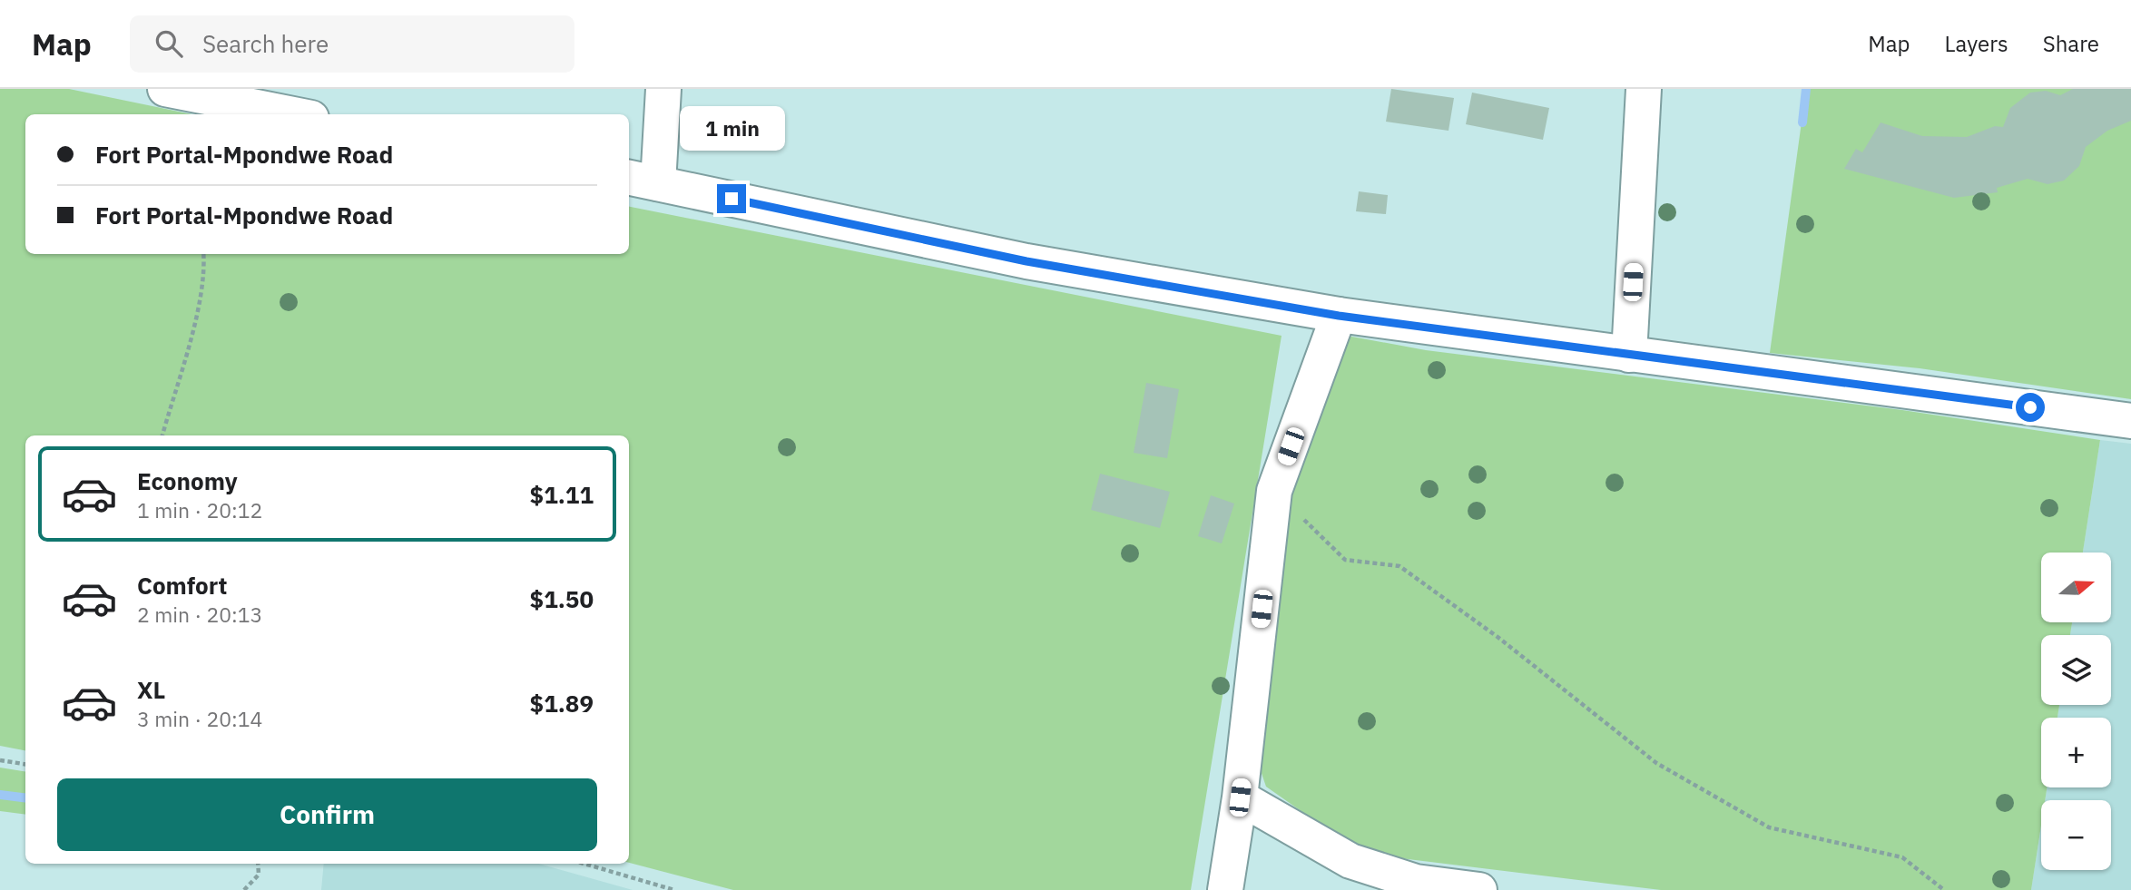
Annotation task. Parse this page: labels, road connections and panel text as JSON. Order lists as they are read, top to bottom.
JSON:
{
  "north": "right",
  "page": {
    "header": "Map",
    "search": "Search here",
    "nav": ["Map", "Layers", "Share"],
    "bubble": "1 min",
    "banner": ["Fort Portal-Mpondwe Road", "Fort Portal-Mpondwe Road"],
    "list": [
      {
        "name": "Economy",
        "note": "1 min · 20:12",
        "value": "$1.11"
      },
      {
        "name": "Comfort",
        "note": "2 min · 20:13",
        "value": "$1.50"
      },
      {
        "name": "XL",
        "note": "3 min · 20:14",
        "value": "$1.89"
      }
    ],
    "map_buttons": ["+", "−"],
    "buttons": "Confirm"
  }
}
